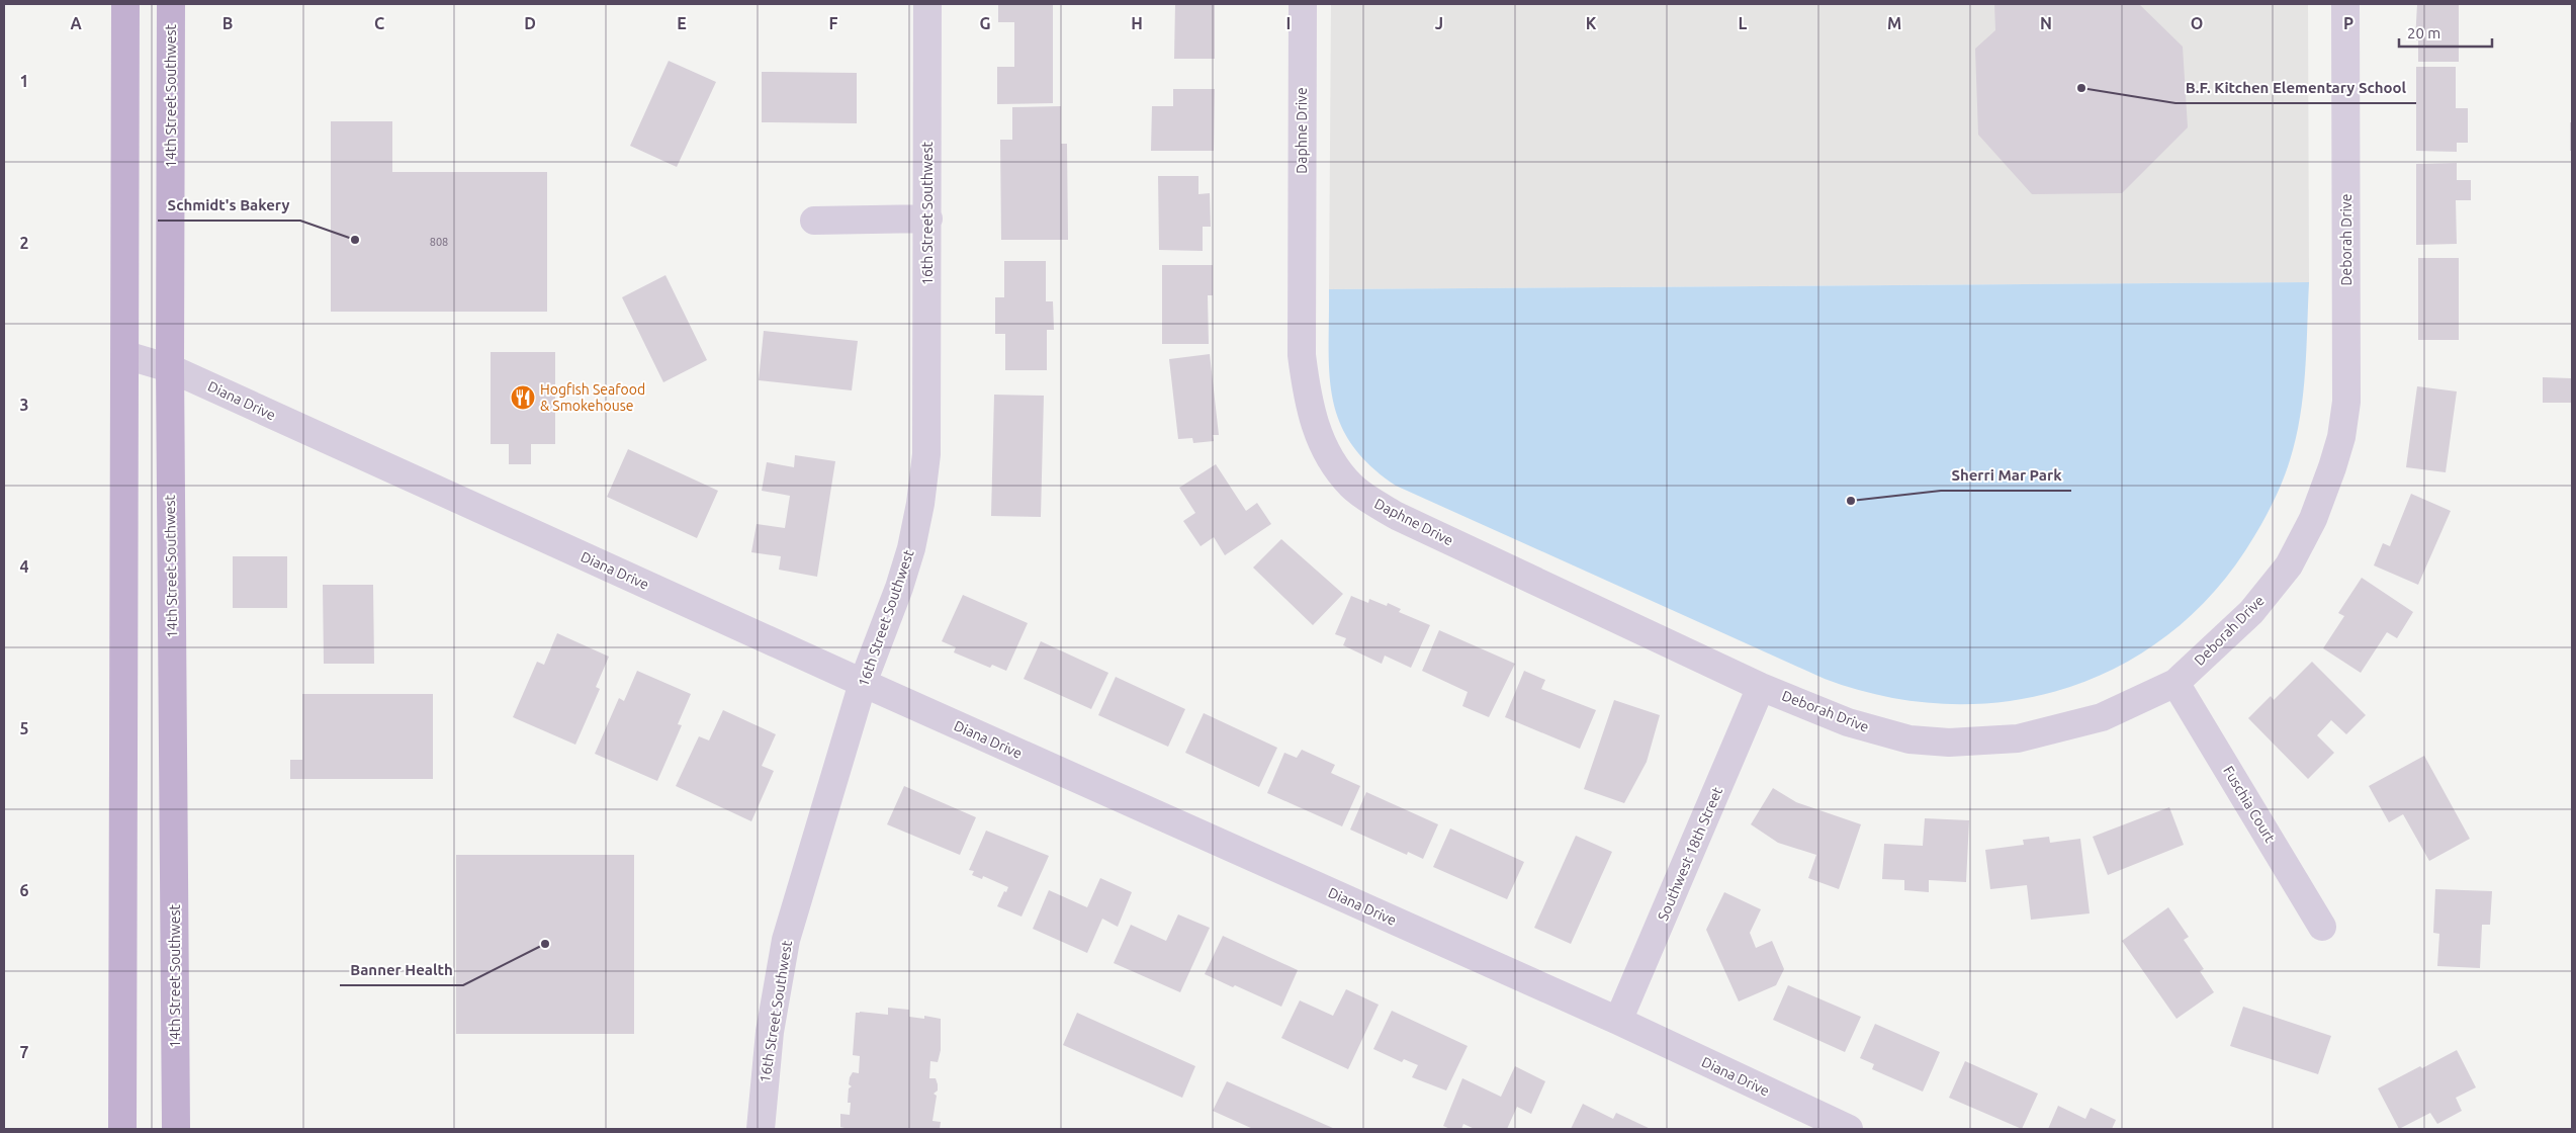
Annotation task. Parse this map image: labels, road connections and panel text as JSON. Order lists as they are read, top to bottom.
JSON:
{
  "streets": {
    "main road": ["14th Street Southwest"],
    "street": [
      "Daphne Drive",
      "16th Street Southwest",
      "Deborah Drive",
      "Diana Drive",
      "Fuschia Court",
      "Southwest 18th Street"
    ]
  },
  "crossings": [
    ["14th Street Southwest", "Diana Drive"],
    ["Daphne Drive", "Deborah Drive"],
    ["Daphne Drive", "Southwest 18th Street"],
    ["16th Street Southwest", "Diana Drive"],
    ["Deborah Drive", "Fuschia Court"],
    ["Deborah Drive", "Southwest 18th Street"],
    ["Diana Drive", "Southwest 18th Street"]
  ],
  "places": {
    "other": [
      "B.F. Kitchen Elementary School",
      "Schmidt's Bakery",
      "Sherri Mar Park",
      "Banner Health"
    ],
    "restaurant": ["Hogfish Seafood & Smokehouse"]
  },
  "house_numbers": ["808"],
  "scale_bar": "20 m",
  "grid": {
    "columns": [
      "A",
      "B",
      "C",
      "D",
      "E",
      "F",
      "G",
      "H",
      "I",
      "J",
      "K",
      "L",
      "M",
      "N",
      "O",
      "P"
    ],
    "rows": [
      "1",
      "2",
      "3",
      "4",
      "5",
      "6",
      "7"
    ]
  }
}
